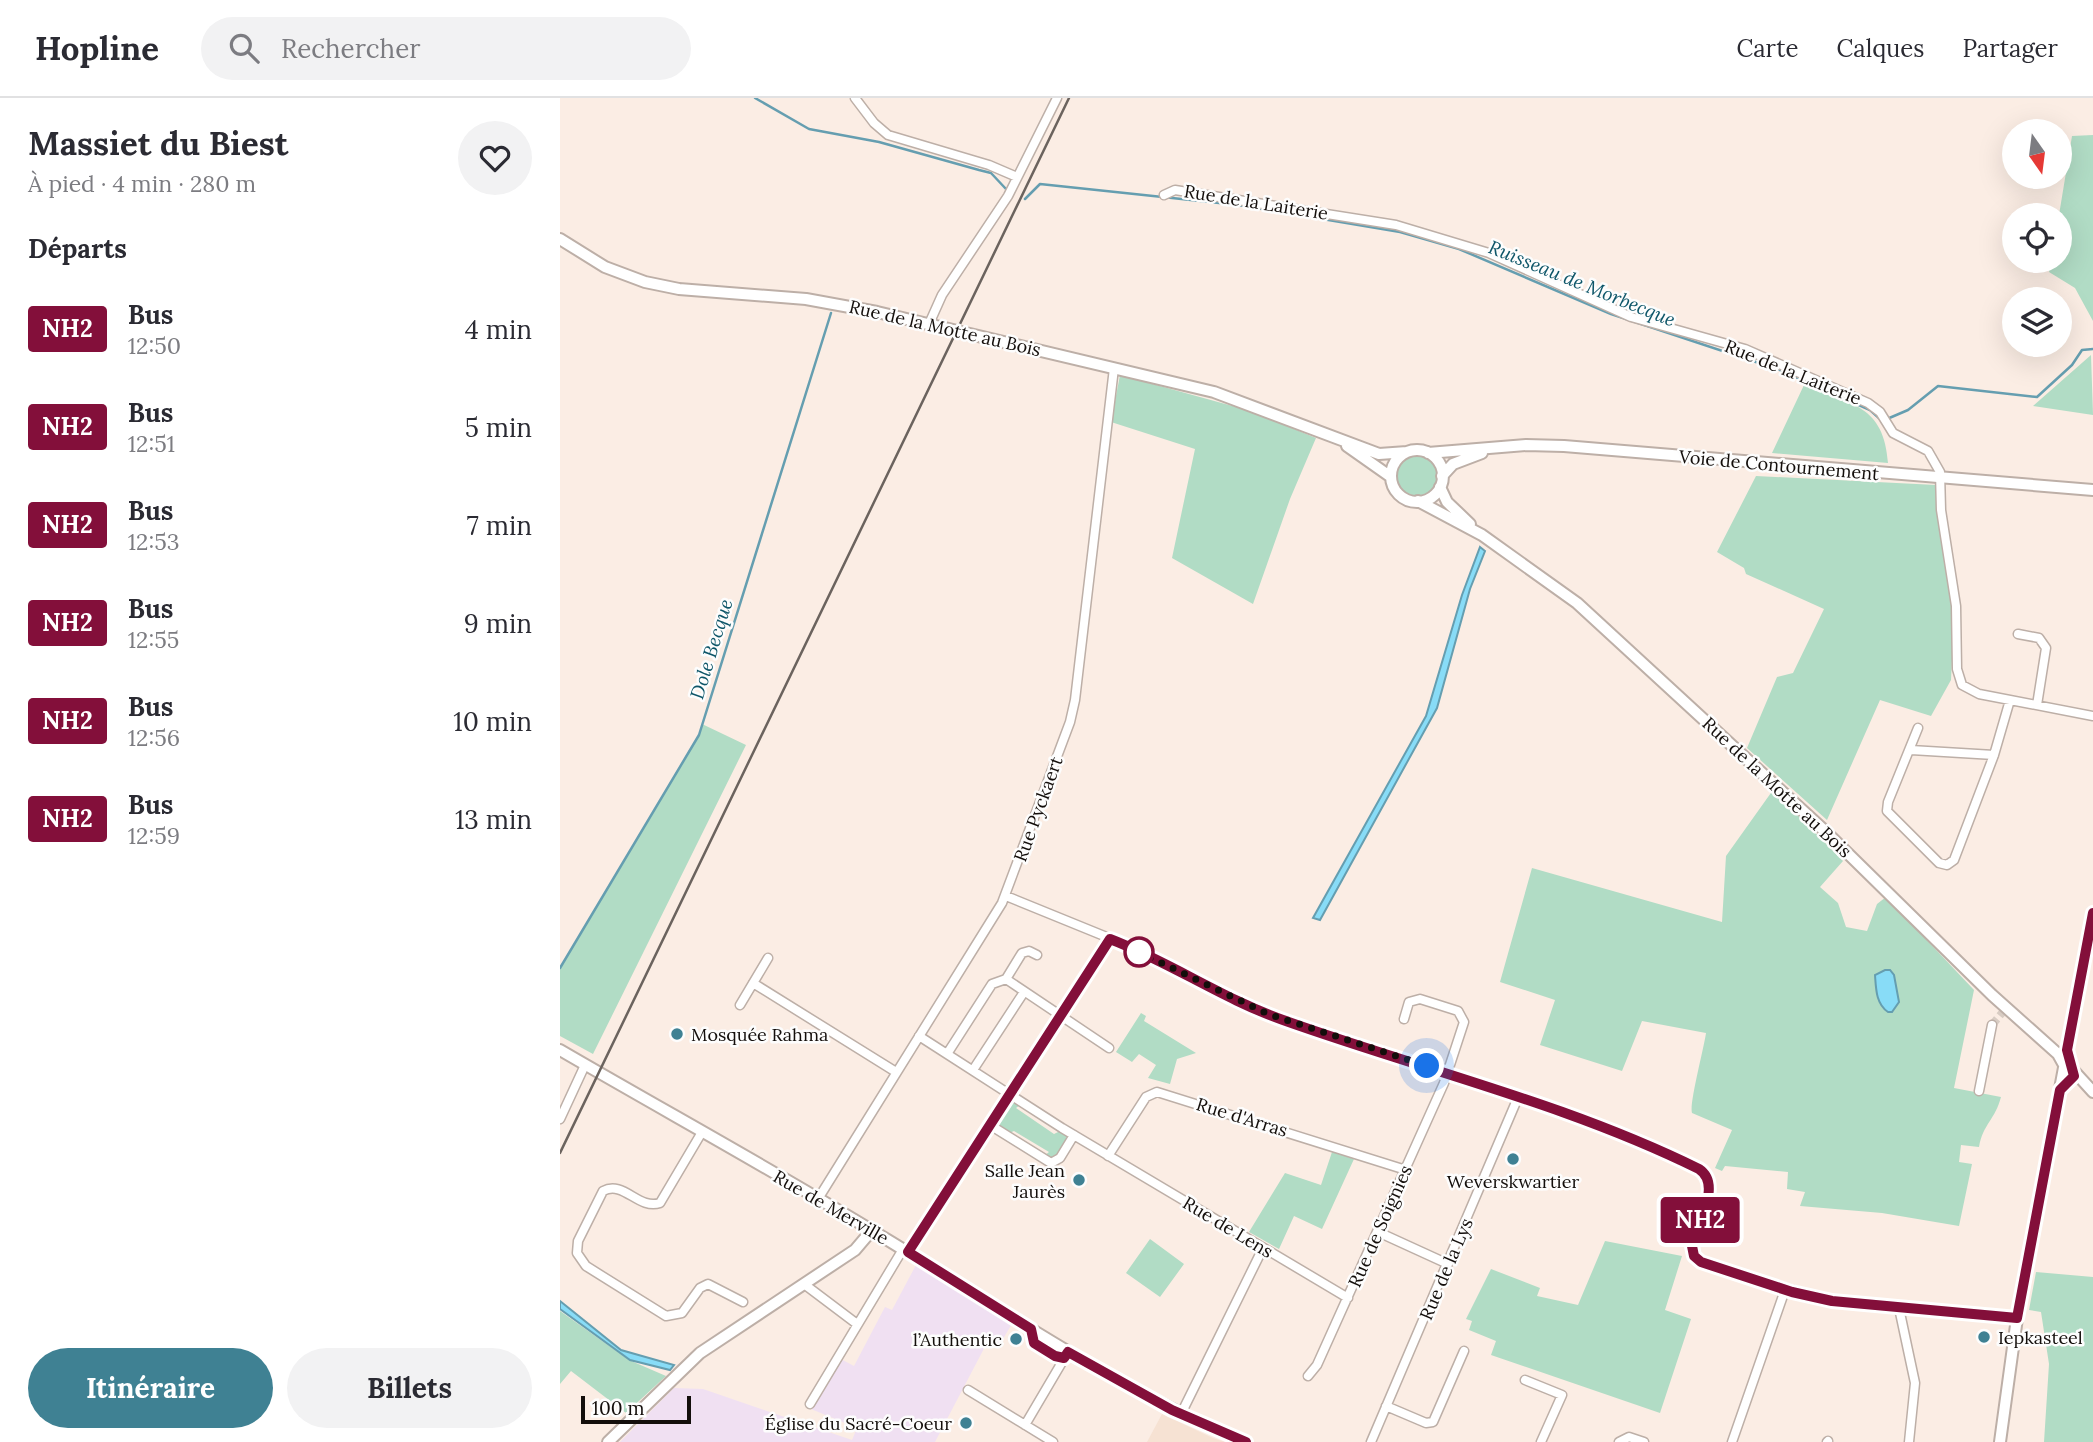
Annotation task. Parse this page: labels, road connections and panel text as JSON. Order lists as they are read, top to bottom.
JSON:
{
  "streets": {
    "main road": ["Rue de la Motte au Bois", "Voie de Contournement", "Rue de Merville"],
    "street": [
      "Rue de la Laiterie",
      "Rue Pyckaert",
      "Rue d'Arras",
      "Rue de Soignies",
      "Rue de Lens",
      "Rue de la Lys"
    ]
  },
  "crossings": [
    ["Rue de la Laiterie", "Voie de Contournement"],
    ["Rue de la Motte au Bois", "Rue Pyckaert"],
    ["Rue Pyckaert", "Rue de Merville"],
    ["Rue Pyckaert", "Rue de Lens"],
    ["Rue d'Arras", "Rue de Soignies"],
    ["Rue d'Arras", "Rue de Lens"],
    ["Rue de Soignies", "Rue de Lens"]
  ],
  "water": ["Ruisseau de Morbecque", "Dole Becque"],
  "places": [
    "Mosquée Rahma",
    "Weverskwartier",
    "Salle Jean Jaurès",
    "Iepkasteel",
    "l’Authentic",
    "Église du Sacré-Coeur"
  ],
  "lines": ["bus line NH2"],
  "scale_bar": "100 m",
  "north": "bottom",
  "page": {
    "header": "Hopline",
    "search": "Rechercher",
    "nav": ["Carte", "Calques", "Partager"],
    "heading": [
      ["Massiet du Biest", "À pied · 4 min · 280 m"],
      "Départs"
    ],
    "on_map": "NH2",
    "list": [
      {
        "mark": "NH2",
        "name": "Bus",
        "note": "12:50",
        "value": "4 min"
      },
      {
        "mark": "NH2",
        "name": "Bus",
        "note": "12:51",
        "value": "5 min"
      },
      {
        "mark": "NH2",
        "name": "Bus",
        "note": "12:53",
        "value": "7 min"
      },
      {
        "mark": "NH2",
        "name": "Bus",
        "note": "12:55",
        "value": "9 min"
      },
      {
        "mark": "NH2",
        "name": "Bus",
        "note": "12:56",
        "value": "10 min"
      },
      {
        "mark": "NH2",
        "name": "Bus",
        "note": "12:59",
        "value": "13 min"
      }
    ],
    "buttons": ["Itinéraire", "Billets"],
    "scale": "100 m"
  }
}
